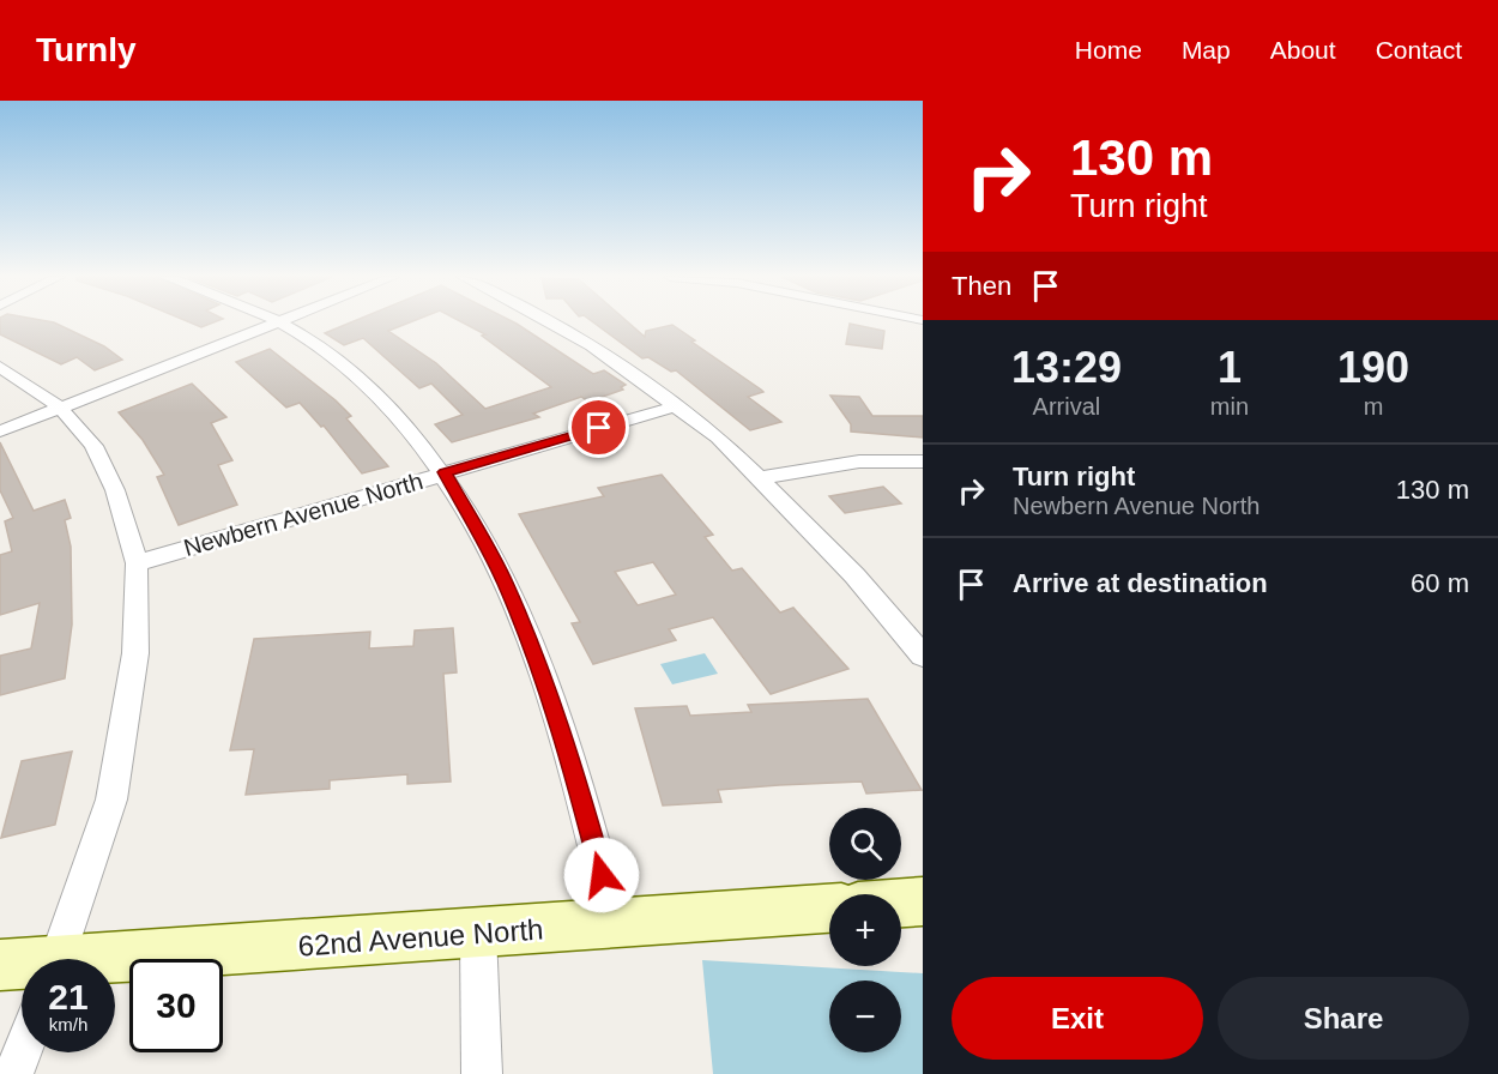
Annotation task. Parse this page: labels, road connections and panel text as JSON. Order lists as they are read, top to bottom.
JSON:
{
  "streets": {
    "street": ["Newbern Avenue North", "62nd Avenue North"]
  },
  "page": {
    "header": "Turnly",
    "nav": [
      "Home",
      "Map",
      "About",
      "Contact"
    ],
    "turn": ["130 m", "Turn right"],
    "then": "Then",
    "eta": [
      "13:29",
      "Arrival",
      "1",
      "min",
      "190",
      "m"
    ],
    "list": [
      {
        "name": "Turn right",
        "note": "Newbern Avenue North",
        "value": "130 m"
      },
      {
        "name": "Arrive at destination",
        "value": "60 m"
      }
    ],
    "map_buttons": ["+", "−"],
    "speed": "21 km/h",
    "limit": "30",
    "buttons": ["Exit", "Share"]
  }
}
